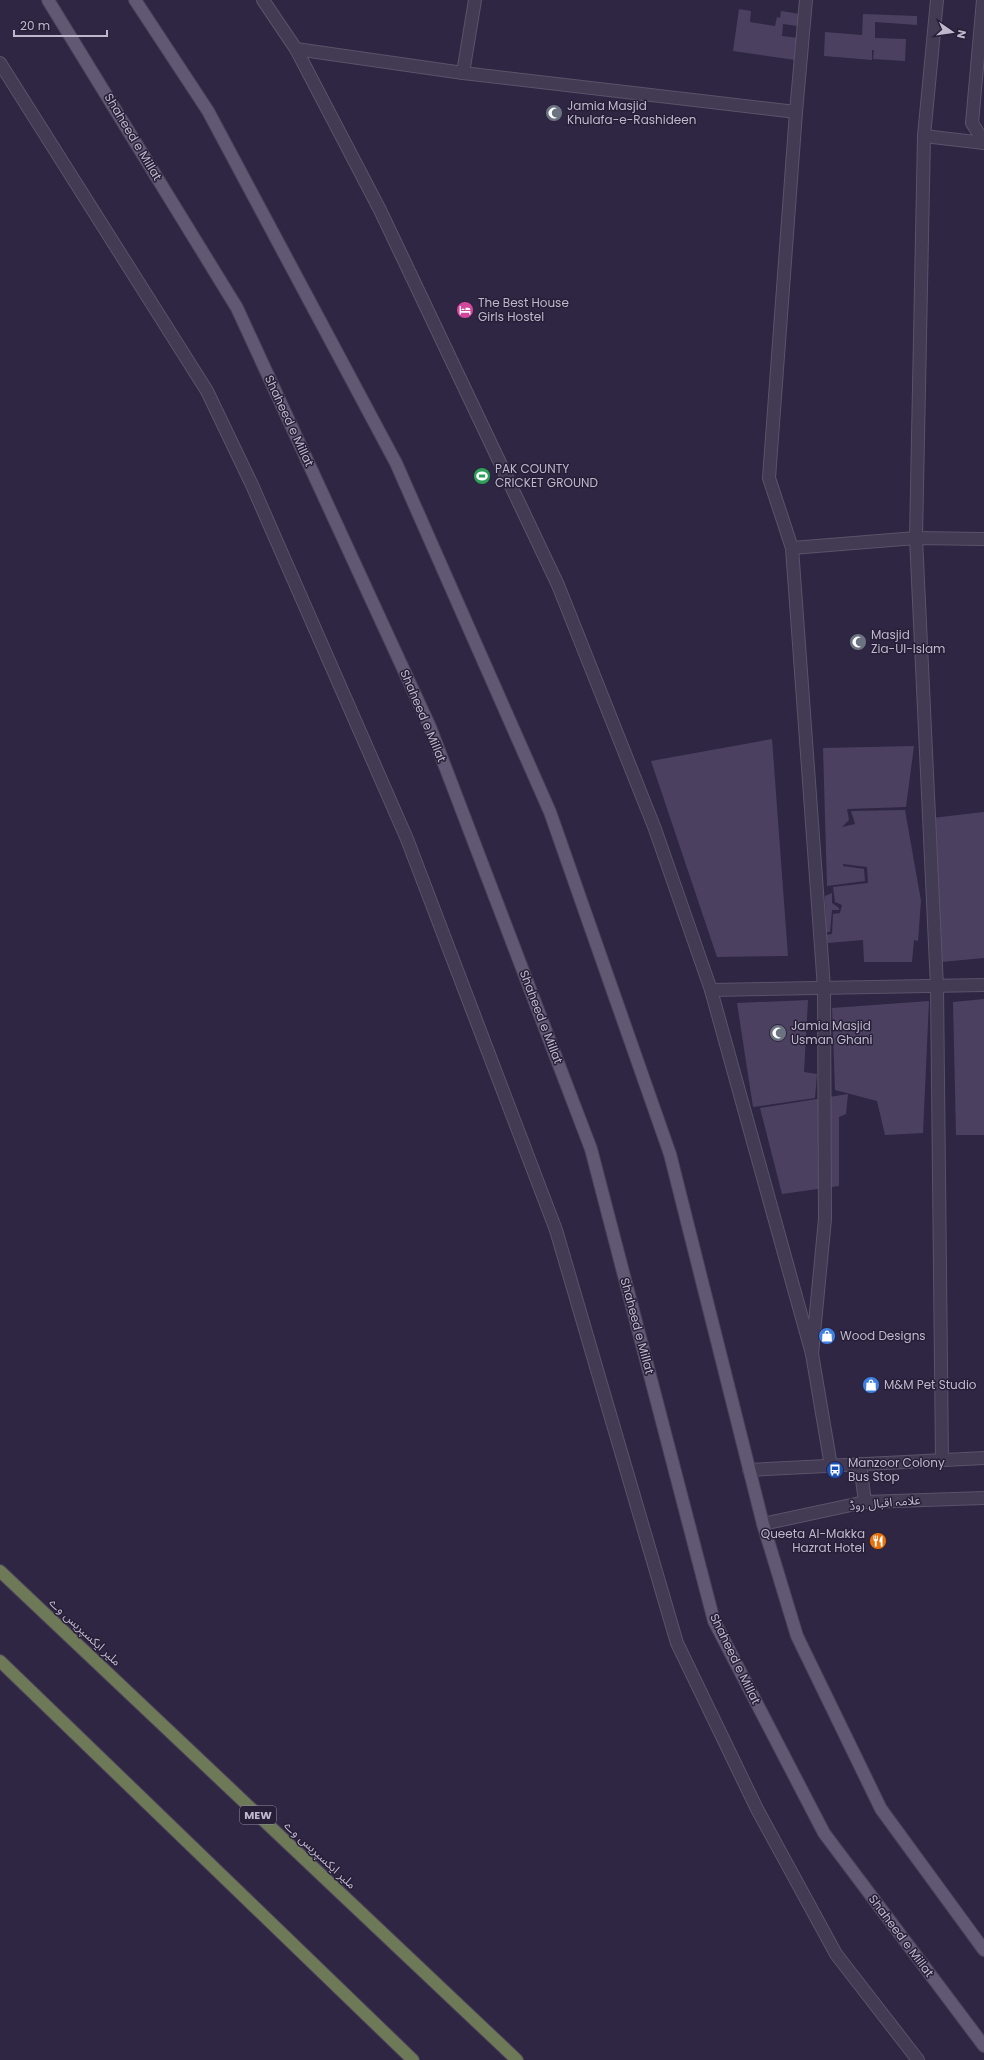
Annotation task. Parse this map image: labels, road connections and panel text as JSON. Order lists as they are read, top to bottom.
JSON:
{
  "streets": {
    "highway": ["ملیر ایکسپریس وے", "MEW"],
    "main road": ["Shaheed e Millat"],
    "street": ["علامہ اقبال روڈ"]
  },
  "places": {
    "mosque": ["Jamia Masjid Khulafa-e-Rashideen", "Masjid Zia-Ul-Islam", "Jamia Masjid Usman Ghani"],
    "hotel": ["The Best House Girls Hostel"],
    "sports": ["PAK COUNTY CRICKET GROUND"],
    "shop": ["Wood Designs", "M&M Pet Studio"],
    "bus stop": ["Manzoor Colony Bus Stop"],
    "restaurant": ["Queeta Al-Makka Hazrat Hotel"]
  },
  "scale_bar": "20 m",
  "north": "right"
}
